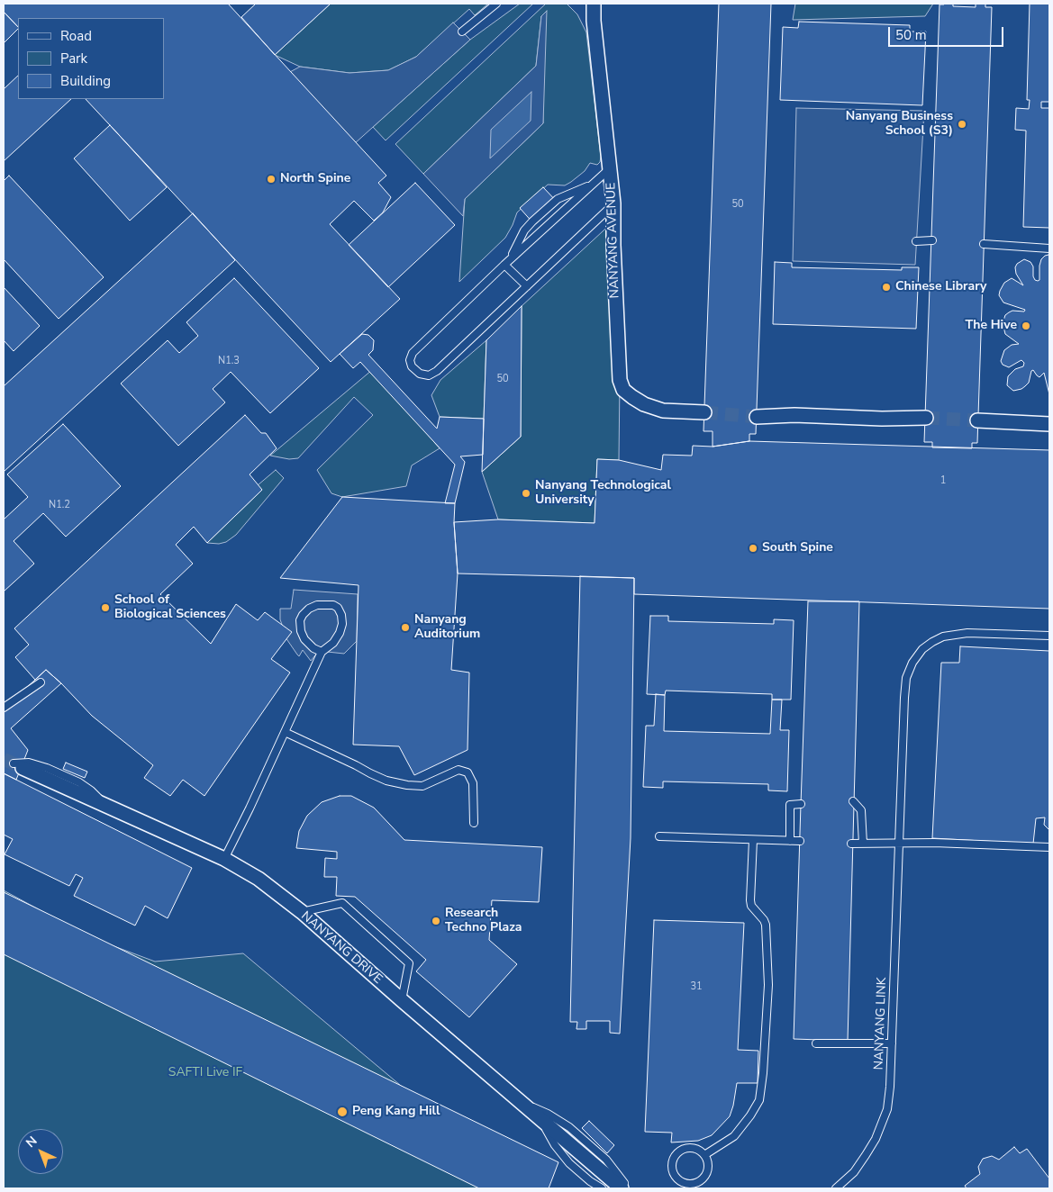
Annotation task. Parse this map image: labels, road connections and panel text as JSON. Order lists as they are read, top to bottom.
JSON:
{
  "streets": {
    "street": ["NANYANG AVENUE", "NANYANG DRIVE"],
    "lane": ["NANYANG LINK"]
  },
  "parks": ["SAFTI Live IF"],
  "places": [
    "Nanyang Business School (S3)",
    "North Spine",
    "Chinese Library",
    "The Hive",
    "Nanyang Technological University",
    "South Spine",
    "School of Biological Sciences",
    "Nanyang Auditorium",
    "Research Techno Plaza",
    "Peng Kang Hill"
  ],
  "house_numbers": [
    "50",
    "N1.3",
    "50",
    "1",
    "N1.2",
    "31"
  ],
  "legend": ["Road", "Park", "Building"],
  "scale_bar": "50 m",
  "north": "top left"
}
